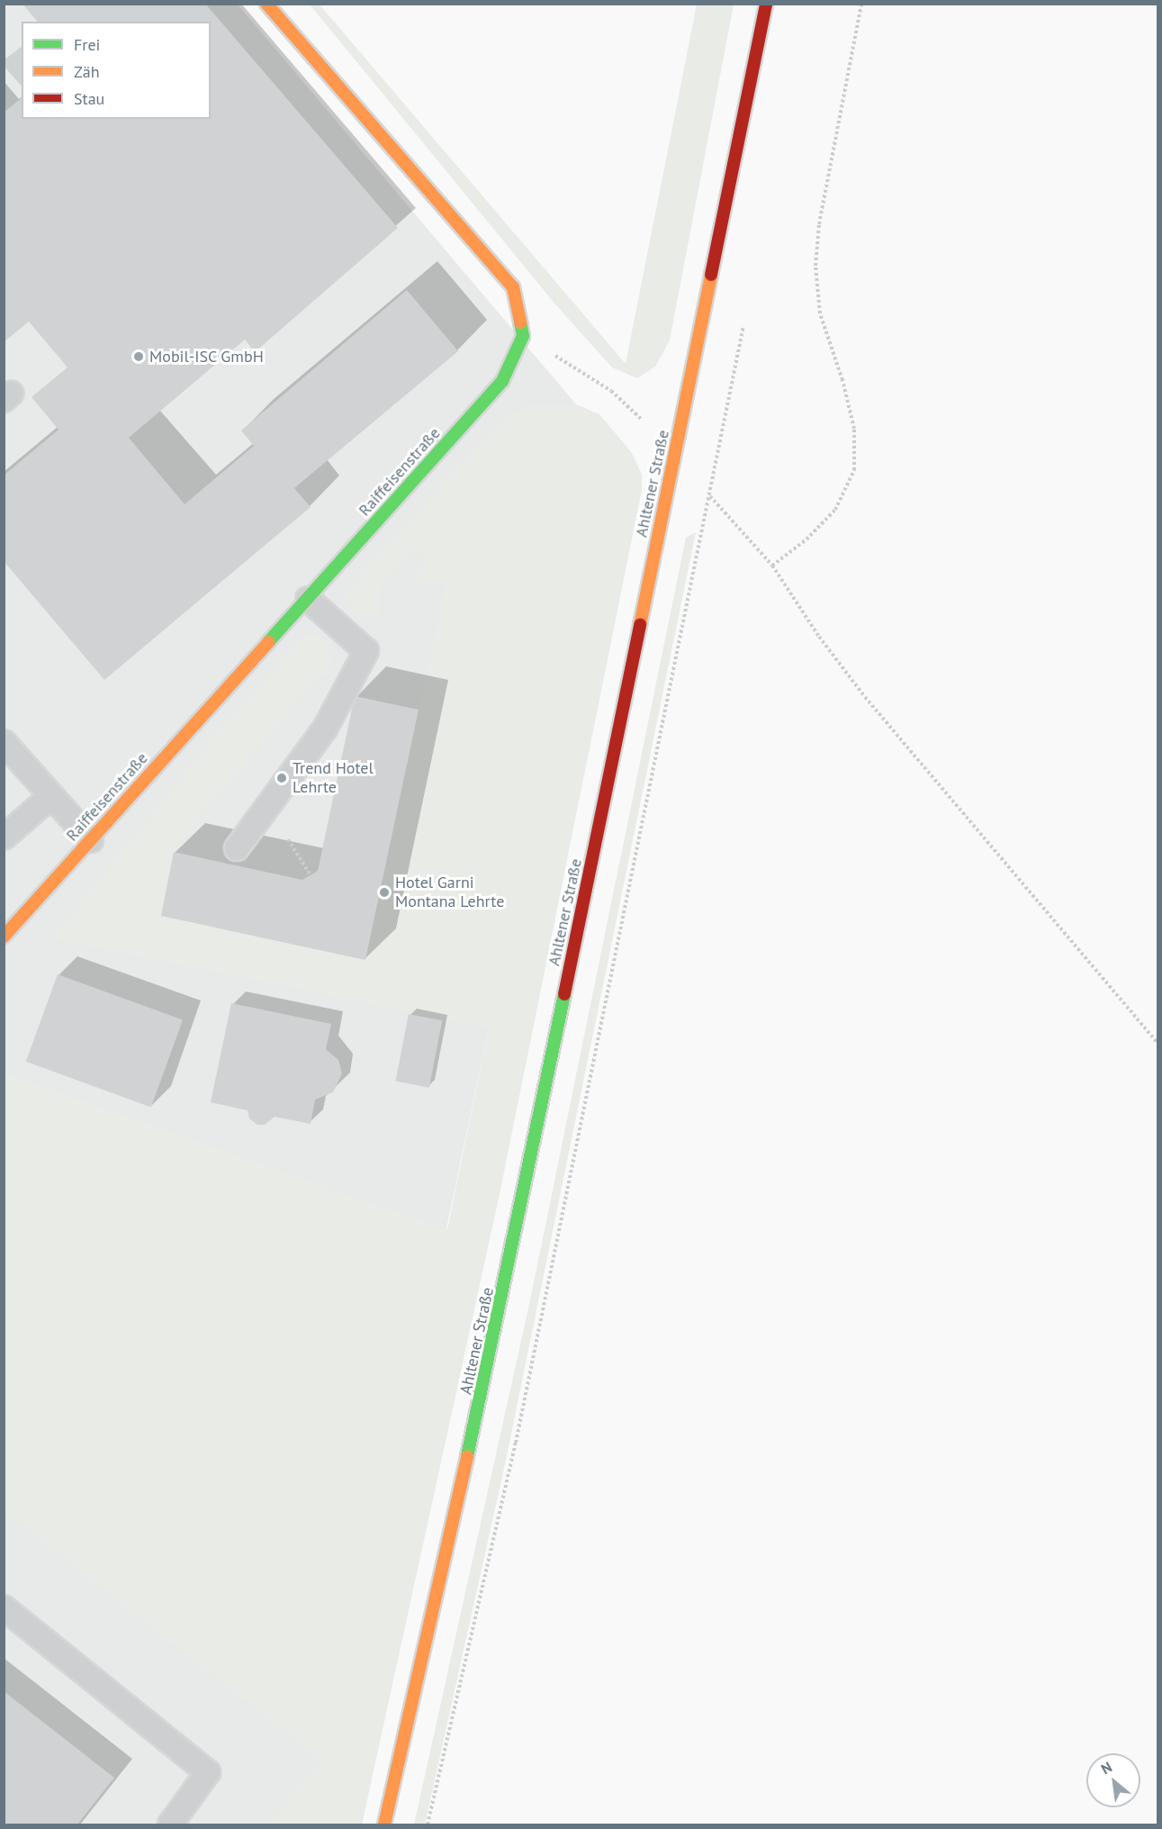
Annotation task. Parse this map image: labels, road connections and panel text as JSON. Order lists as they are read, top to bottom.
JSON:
{
  "streets": {
    "main road": ["Raiffeisenstraße", "Ahltener Straße"]
  },
  "places": ["Mobil-ISC GmbH", "Trend Hotel Lehrte", "Hotel Garni Montana Lehrte"],
  "legend": ["Frei", "Zäh", "Stau"],
  "north": "top left"
}
